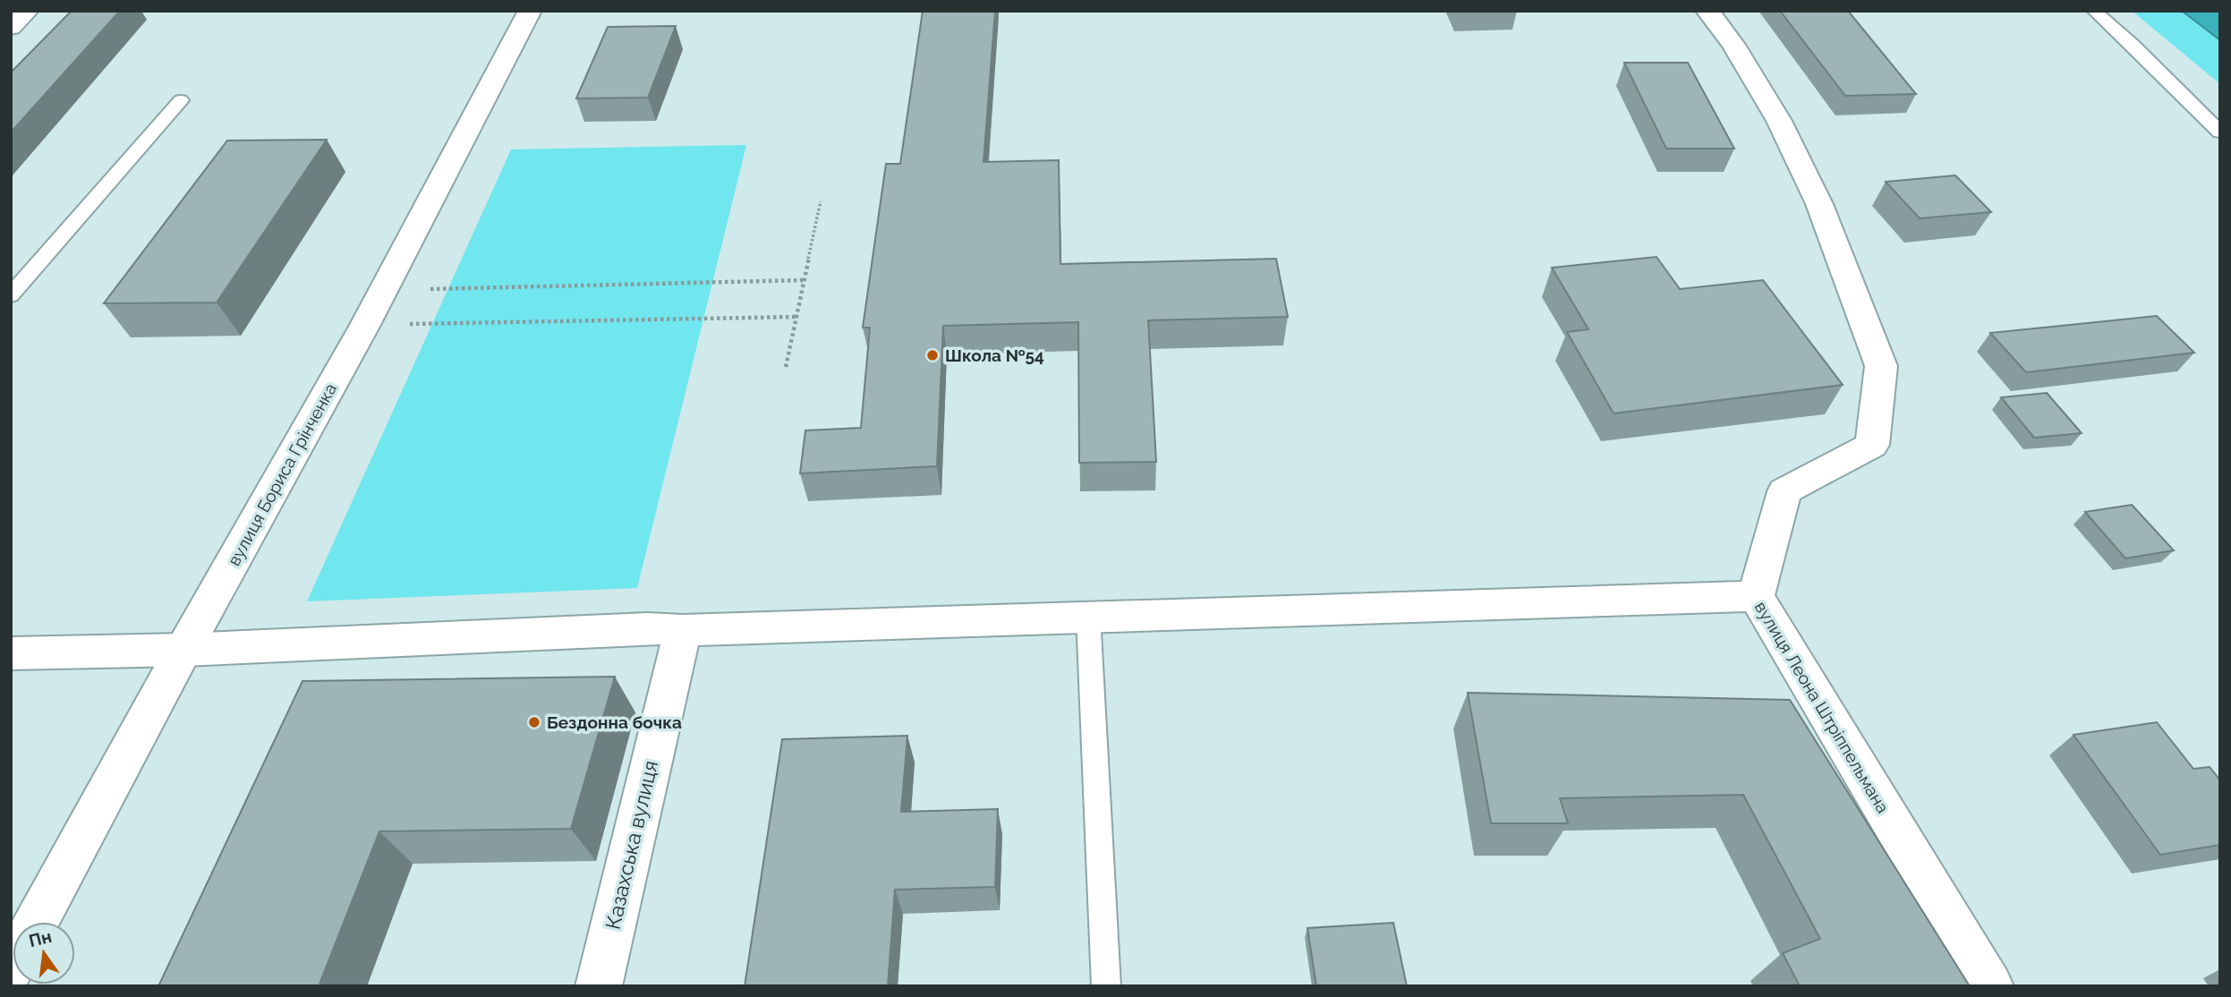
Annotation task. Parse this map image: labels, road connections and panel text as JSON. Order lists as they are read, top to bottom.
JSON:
{
  "streets": {
    "street": ["вулиця Бориса Грінченка", "вулиця Леона Штріппельмана", "Казахська вулиця"]
  },
  "places": ["Школа №54", "Бездонна бочка"],
  "north": "top"
}
